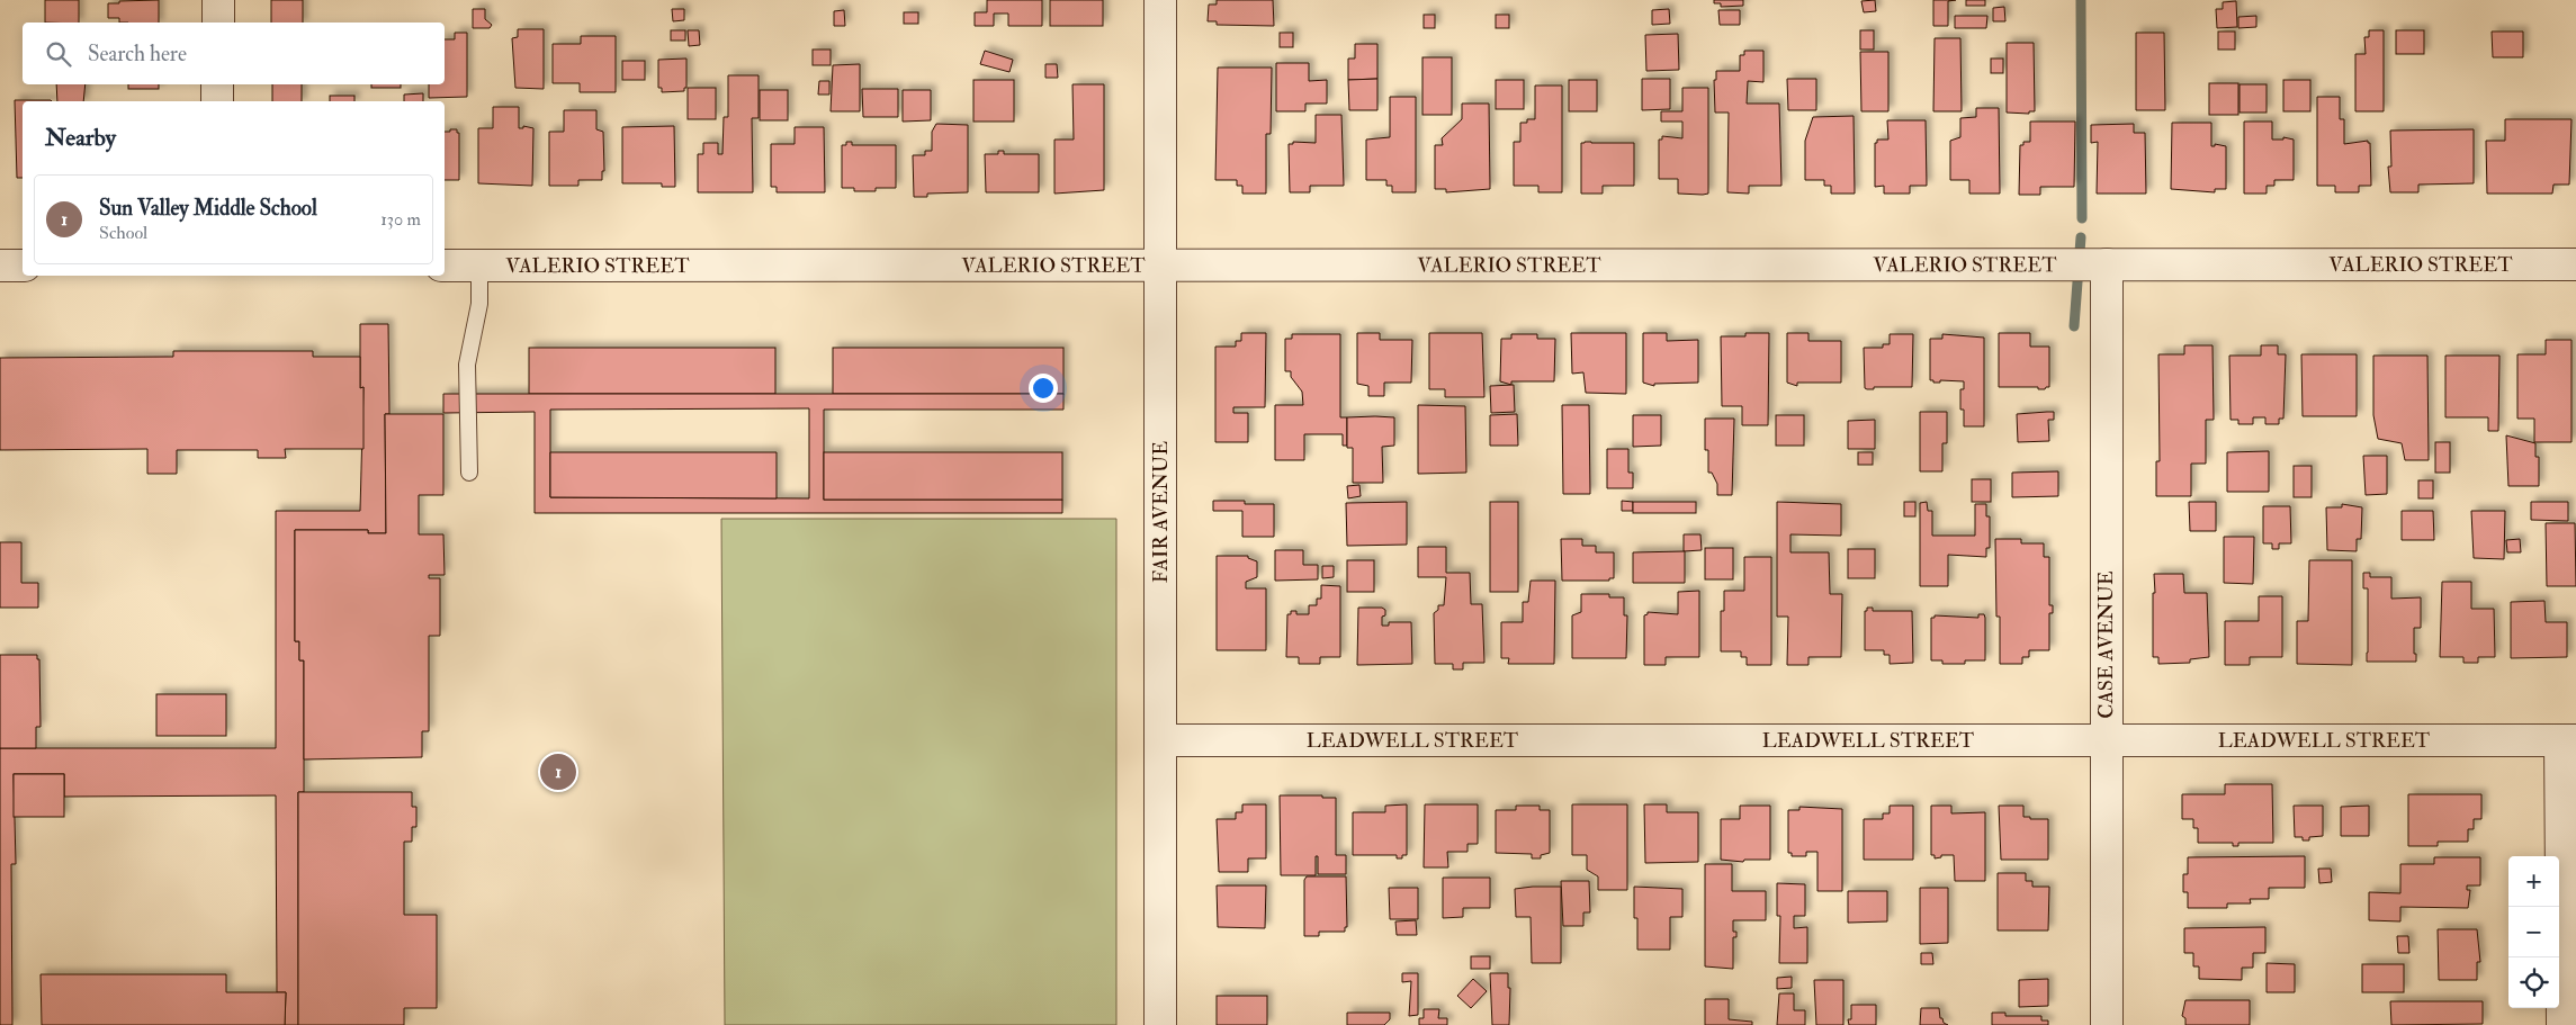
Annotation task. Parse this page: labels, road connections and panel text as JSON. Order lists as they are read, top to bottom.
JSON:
{
  "streets": {
    "street": [
      "VALERIO STREET",
      "FAIR AVENUE",
      "CASE AVENUE",
      "LEADWELL STREET"
    ]
  },
  "crossings": [
    ["VALERIO STREET", "FAIR AVENUE"],
    ["VALERIO STREET", "CASE AVENUE"],
    ["FAIR AVENUE", "LEADWELL STREET"],
    ["CASE AVENUE", "LEADWELL STREET"]
  ],
  "page": {
    "search": "Search here",
    "heading": "Nearby",
    "list": [
      {
        "mark": "1",
        "name": "Sun Valley Middle School",
        "note": "School",
        "value": "130 m"
      }
    ],
    "pins": "1",
    "map_buttons": ["+", "−"]
  }
}
